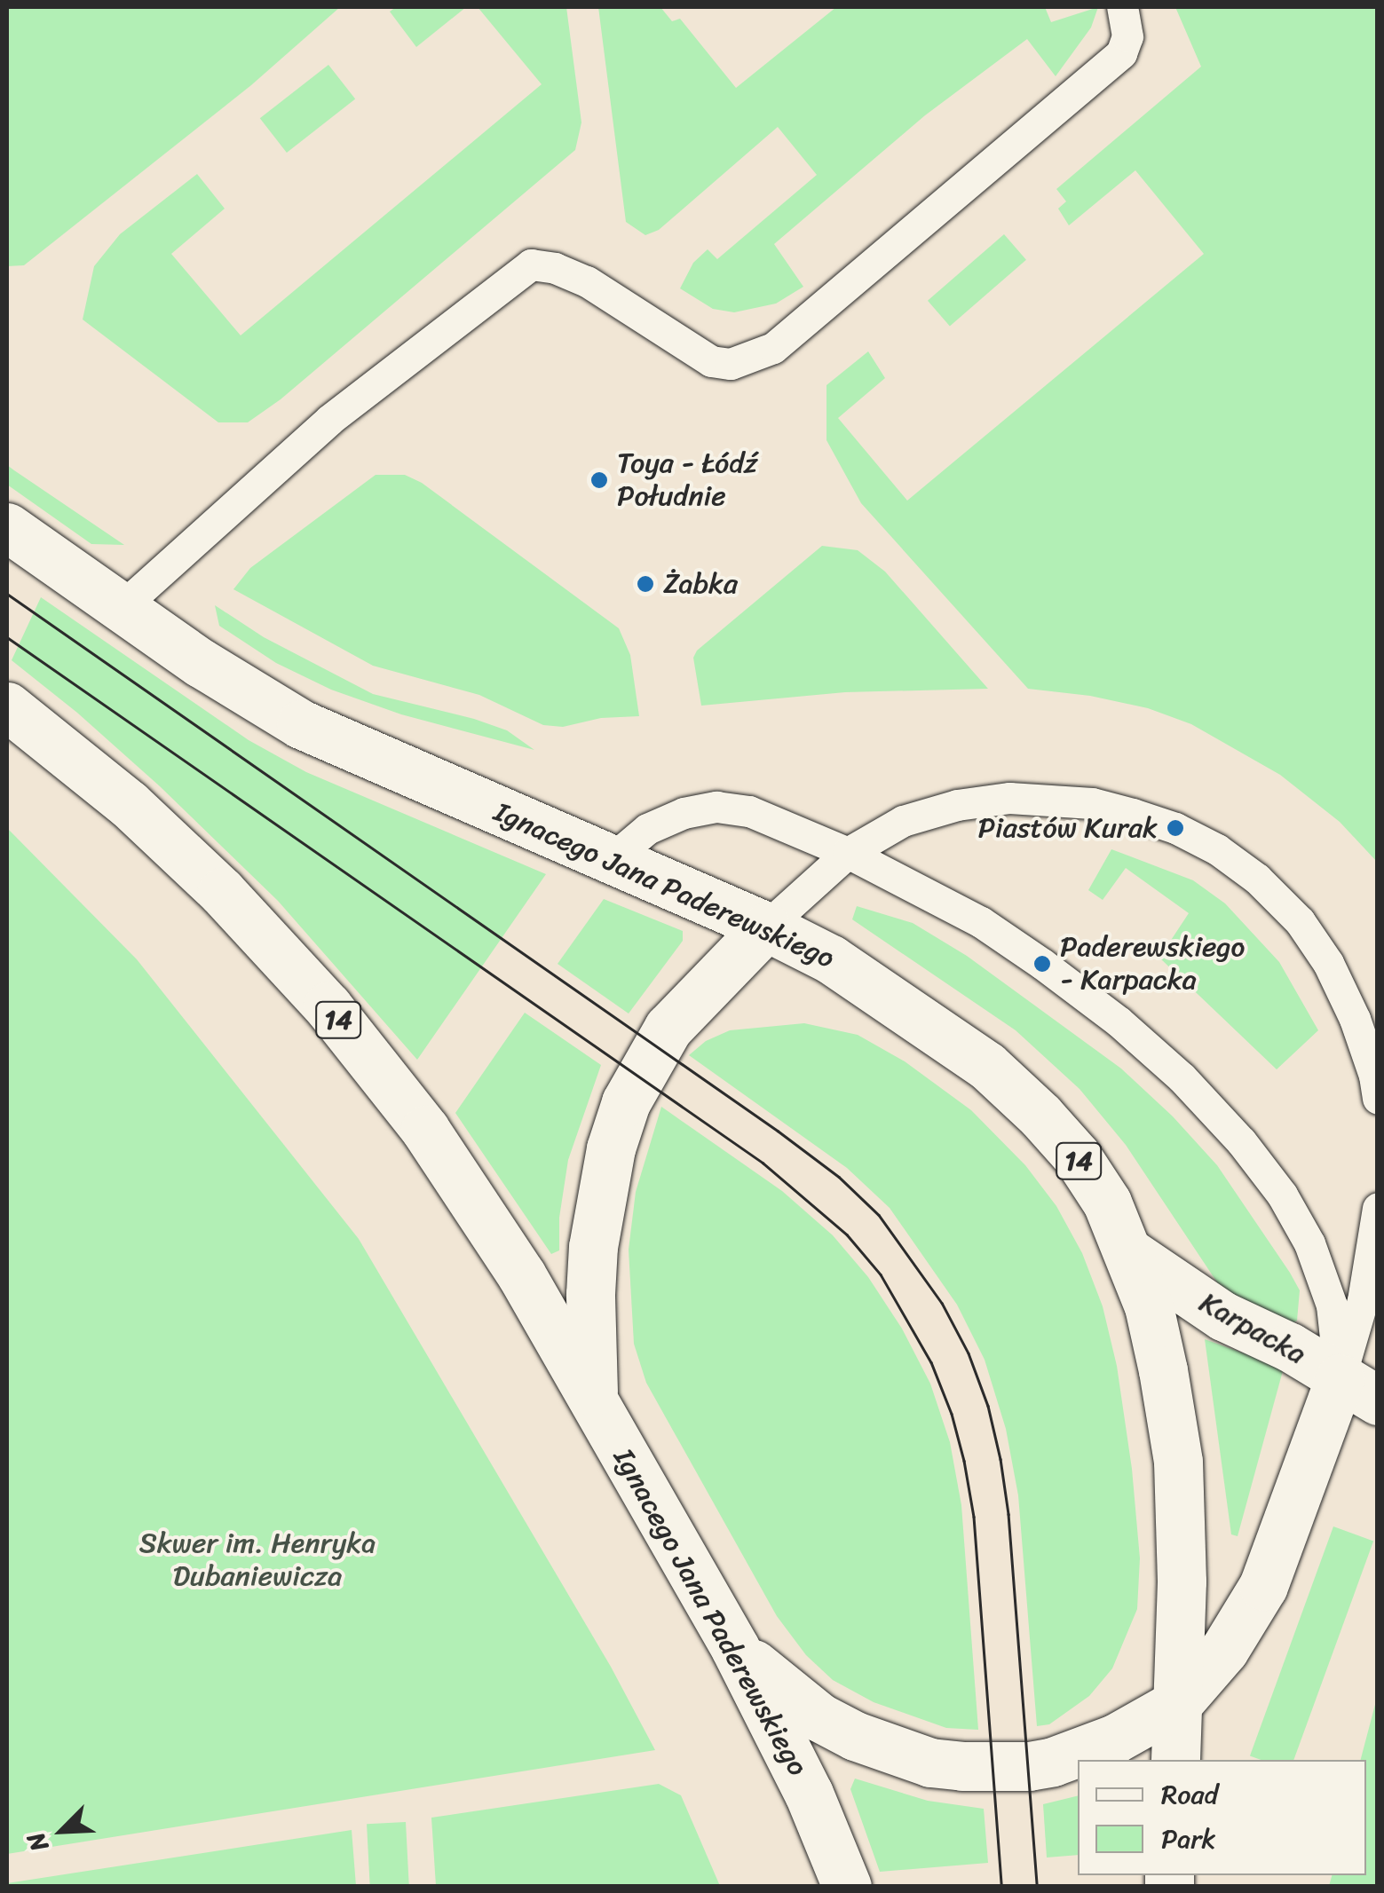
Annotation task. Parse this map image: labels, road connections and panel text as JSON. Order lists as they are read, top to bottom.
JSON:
{
  "streets": {
    "main road": ["Ignacego Jana Paderewskiego", "14", "Karpacka"]
  },
  "crossings": [
    ["Ignacego Jana Paderewskiego", "Karpacka"]
  ],
  "parks": ["Skwer im. Henryka Dubaniewicza"],
  "places": [
    "Toya - Łódź Południe",
    "Żabka",
    "Piastów Kurak",
    "Paderewskiego - Karpacka"
  ],
  "legend": ["Road", "Park"],
  "north": "bottom left"
}
